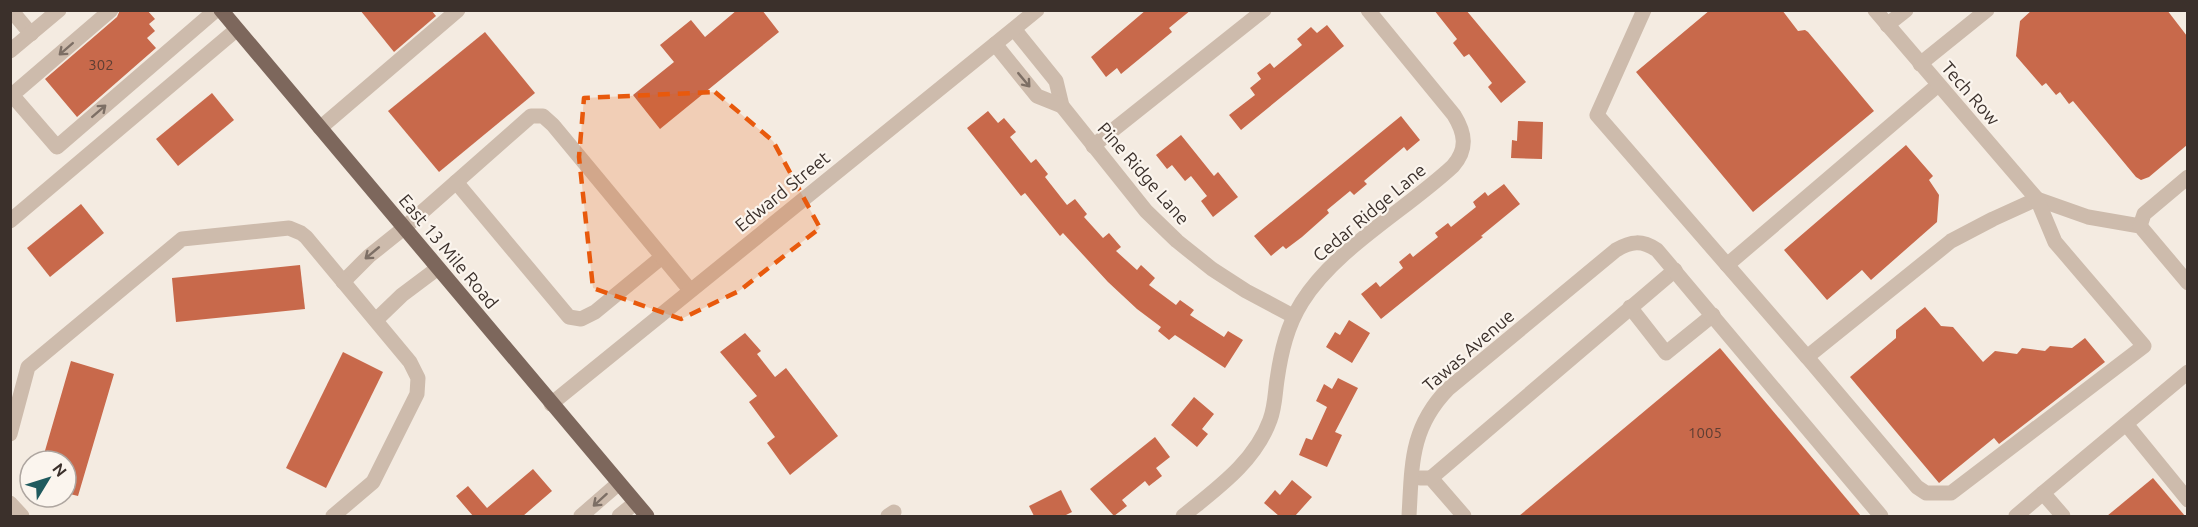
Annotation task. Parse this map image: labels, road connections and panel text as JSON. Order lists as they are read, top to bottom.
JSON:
{
  "streets": {
    "main road": ["East 13 Mile Road"],
    "street": [
      "Tech Row",
      "Pine Ridge Lane",
      "Edward Street",
      "Cedar Ridge Lane",
      "Tawas Avenue"
    ]
  },
  "crossings": [
    ["Pine Ridge Lane", "Edward Street"],
    ["Pine Ridge Lane", "Cedar Ridge Lane"],
    ["Edward Street", "East 13 Mile Road"]
  ],
  "house_numbers": ["302", "1005"],
  "north": "top right"
}
